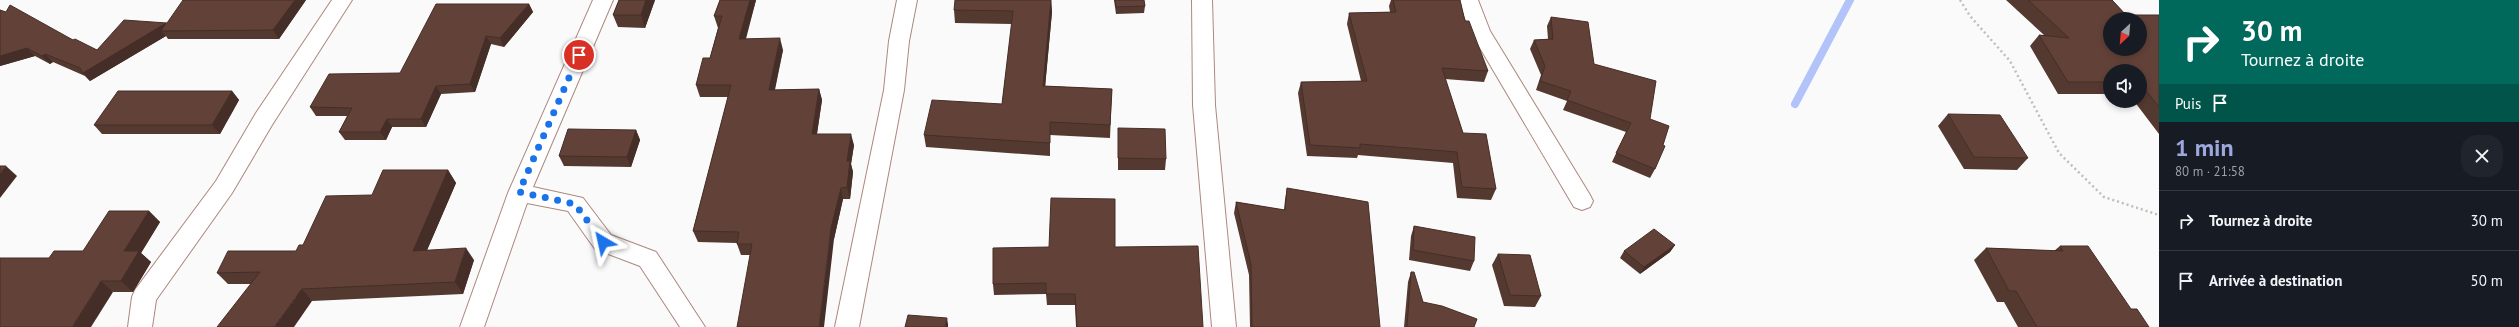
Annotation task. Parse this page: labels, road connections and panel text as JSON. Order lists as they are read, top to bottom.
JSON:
{
  "north": "bottom left",
  "page": {
    "turn": ["30 m", "Tournez à droite"],
    "then": "Puis",
    "heading": ["1 min", "80 m · 21:58"],
    "list": [
      {
        "name": "Tournez à droite",
        "value": "30 m"
      },
      {
        "name": "Arrivée à destination",
        "value": "50 m"
      }
    ]
  }
}
